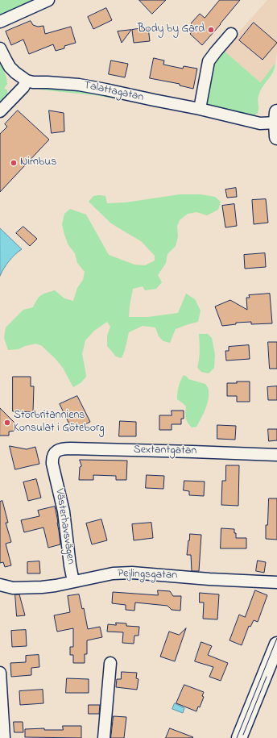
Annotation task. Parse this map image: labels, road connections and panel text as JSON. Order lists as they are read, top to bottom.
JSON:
{
  "streets": {
    "street": [
      "Talattagatan",
      "Sextantgatan",
      "Västerhavsvägen",
      "Pejlingsgatan"
    ]
  },
  "crossings": [
    ["Sextantgatan", "Västerhavsvägen"],
    ["Västerhavsvägen", "Pejlingsgatan"]
  ],
  "places": ["Body by Gard", "Nimbus", "Storbritanniens Konsulat i Göteborg"]
}
